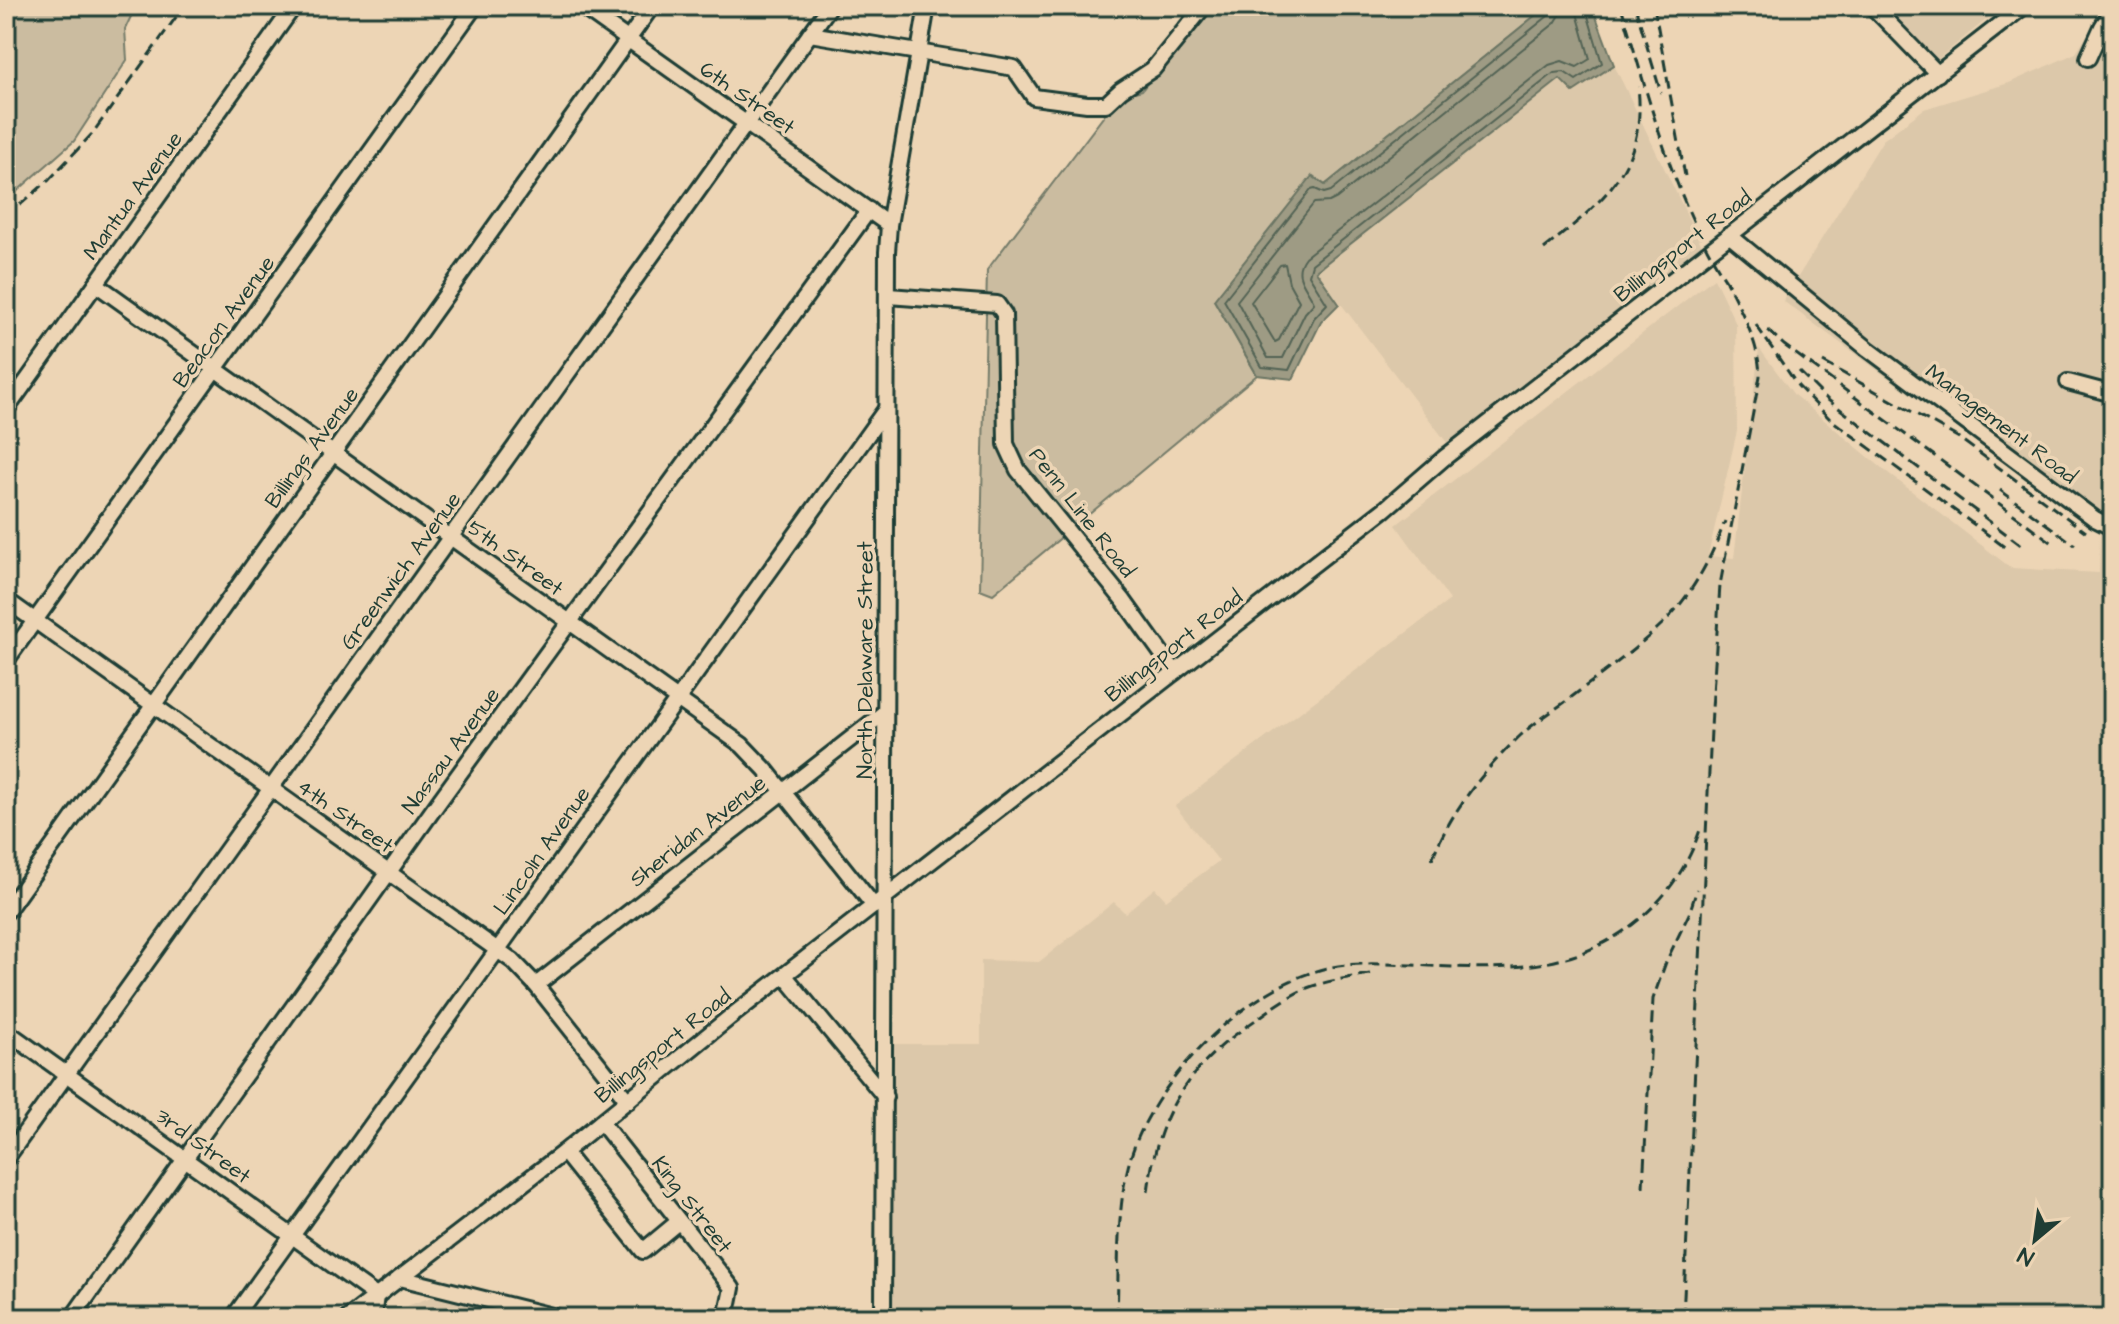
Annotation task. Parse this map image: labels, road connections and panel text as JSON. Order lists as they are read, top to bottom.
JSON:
{
  "streets": {
    "street": [
      "6th Street",
      "Mantua Avenue",
      "Billingsport Road",
      "Beacon Avenue",
      "Management Road",
      "Billings Avenue",
      "Penn Line Road",
      "5th Street",
      "Greenwich Avenue",
      "North Delaware Street",
      "Nassau Avenue",
      "4th Street",
      "Sheridan Avenue",
      "Lincoln Avenue",
      "3rd Street",
      "King Street"
    ]
  },
  "crossings": [
    ["6th Street", "Billings Avenue"],
    ["6th Street", "Greenwich Avenue"],
    ["6th Street", "North Delaware Street"],
    ["6th Street", "Nassau Avenue"],
    ["Mantua Avenue", "5th Street"],
    ["Billingsport Road", "Management Road"],
    ["Billingsport Road", "Penn Line Road"],
    ["Billingsport Road", "5th Street"],
    ["Billingsport Road", "North Delaware Street"],
    ["Billingsport Road", "4th Street"],
    ["Billingsport Road", "3rd Street"],
    ["Billingsport Road", "King Street"],
    ["Beacon Avenue", "5th Street"],
    ["Beacon Avenue", "4th Street"],
    ["Billings Avenue", "5th Street"],
    ["Billings Avenue", "4th Street"],
    ["Penn Line Road", "North Delaware Street"],
    ["5th Street", "Greenwich Avenue"],
    ["5th Street", "North Delaware Street"],
    ["5th Street", "Nassau Avenue"],
    ["5th Street", "Sheridan Avenue"],
    ["5th Street", "Lincoln Avenue"],
    ["Greenwich Avenue", "4th Street"],
    ["Greenwich Avenue", "3rd Street"],
    ["North Delaware Street", "Sheridan Avenue"],
    ["North Delaware Street", "Lincoln Avenue"],
    ["Nassau Avenue", "4th Street"],
    ["Nassau Avenue", "3rd Street"],
    ["4th Street", "Sheridan Avenue"],
    ["4th Street", "Lincoln Avenue"],
    ["Lincoln Avenue", "3rd Street"]
  ],
  "north": "bottom left"
}
